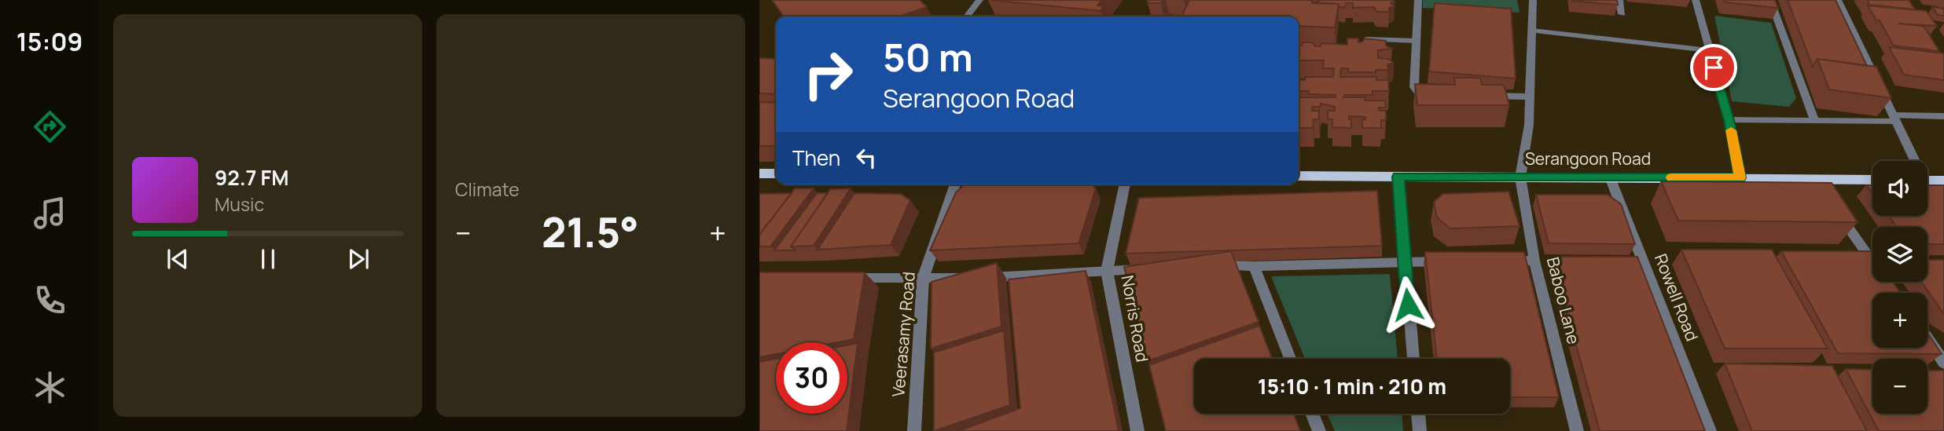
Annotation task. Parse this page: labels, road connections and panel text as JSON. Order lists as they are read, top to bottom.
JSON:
{
  "streets": {
    "main road": ["Serangoon Road"],
    "street": [
      "Rowell Road",
      "Baboo Lane",
      "Norris Road",
      "Veerasamy Road"
    ]
  },
  "crossings": [
    ["Serangoon Road", "Rowell Road"],
    ["Serangoon Road", "Baboo Lane"]
  ],
  "page": {
    "tabs": "15:09",
    "tile": "Climate",
    "turn": ["50 m", "Serangoon Road"],
    "then": "Then",
    "song": ["92.7 FM", "Music"],
    "map_buttons": ["+", "−"],
    "heat": ["−", "21.5°", "+"],
    "limit": "30",
    "trip": "15:10 · 1 min · 210 m"
  }
}
